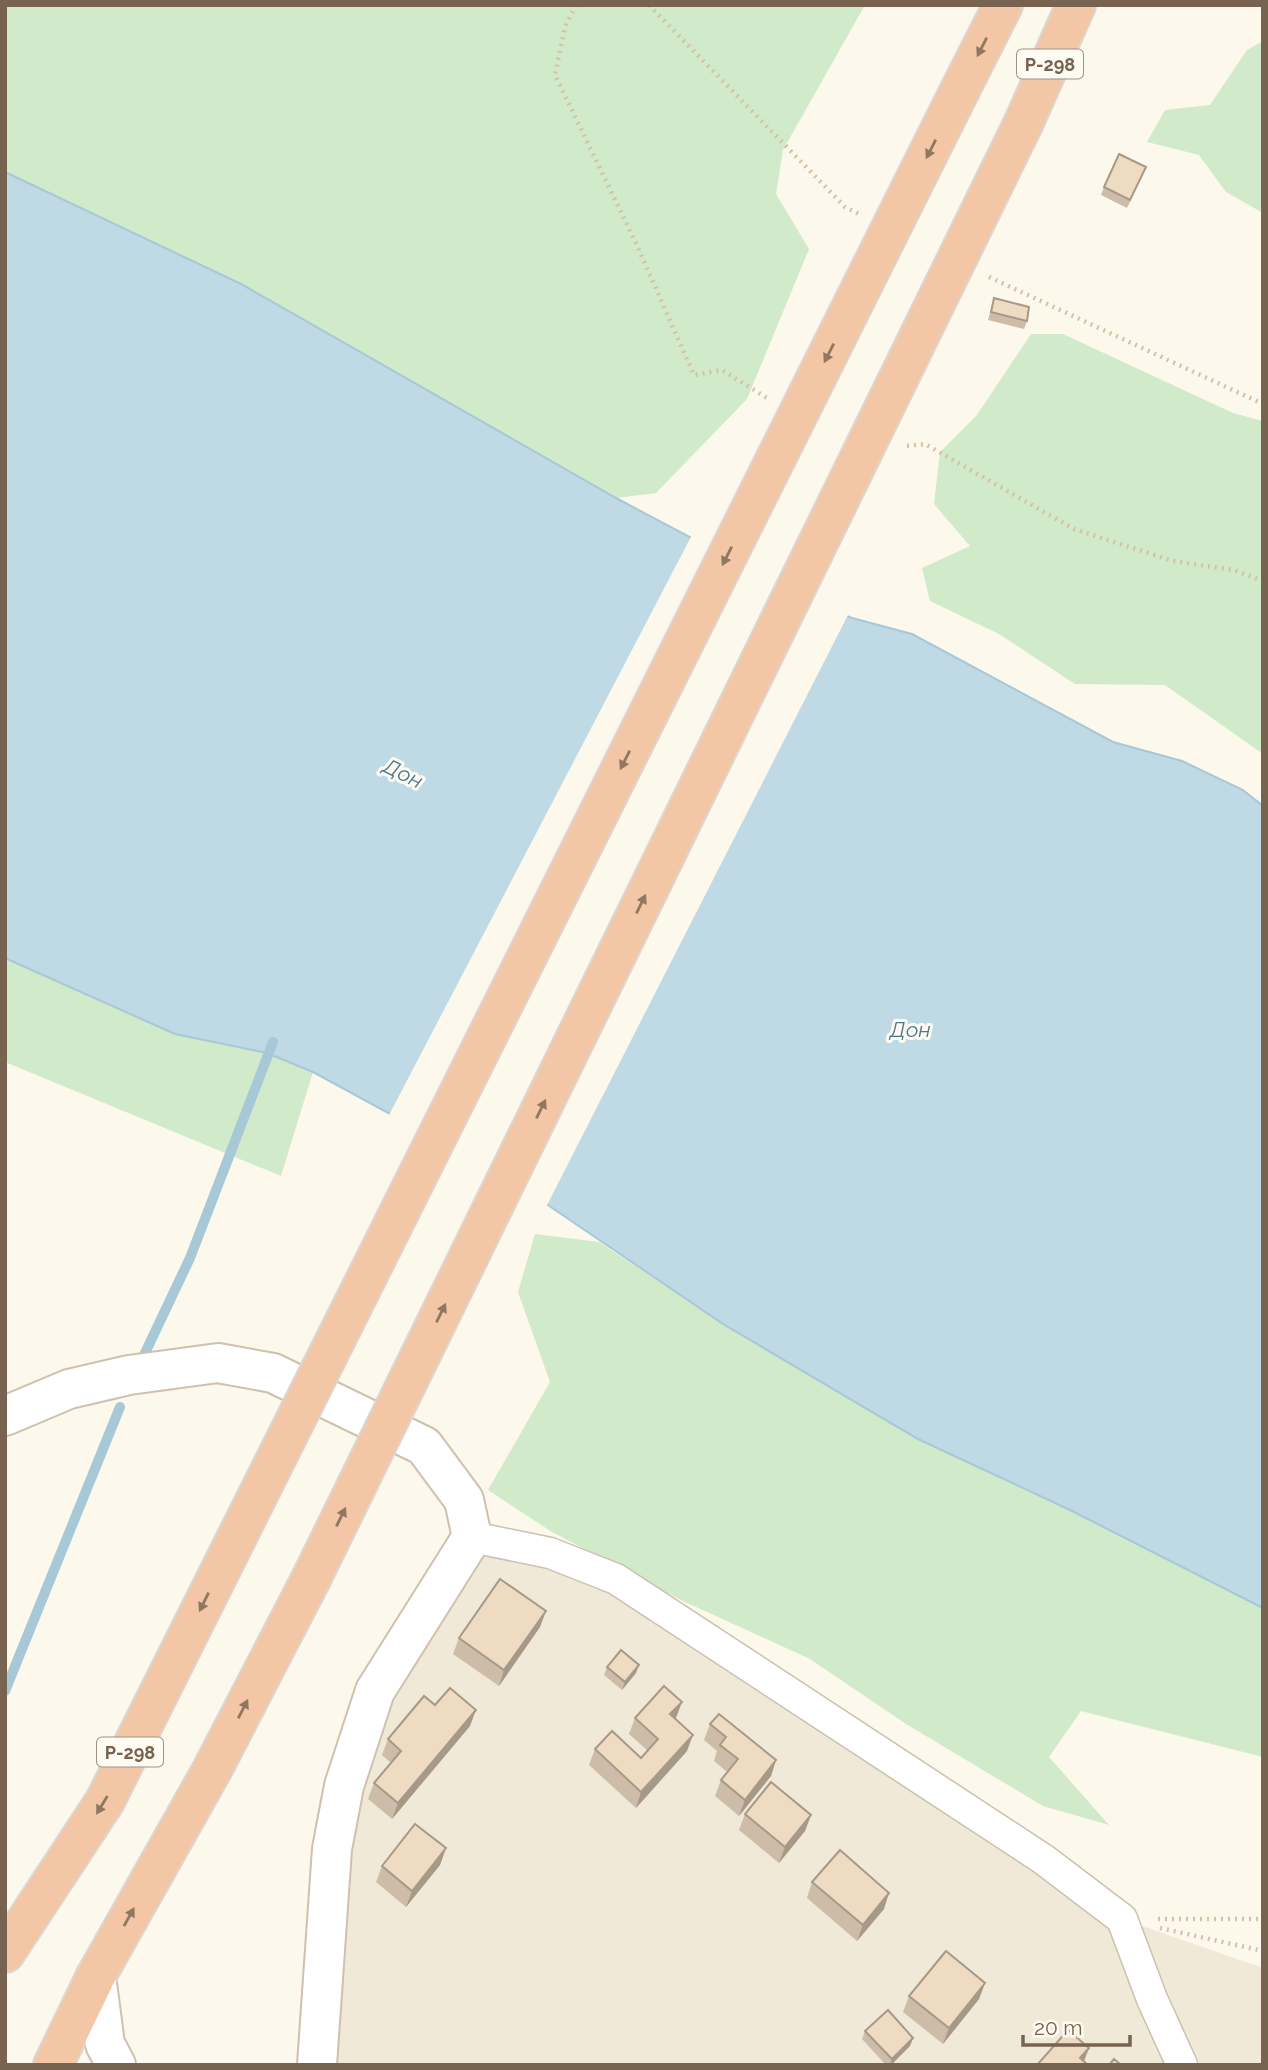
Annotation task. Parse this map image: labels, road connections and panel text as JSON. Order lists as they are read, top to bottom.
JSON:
{
  "streets": {
    "highway": ["Р-298"]
  },
  "water": ["Дон"],
  "scale_bar": "20 m"
}
